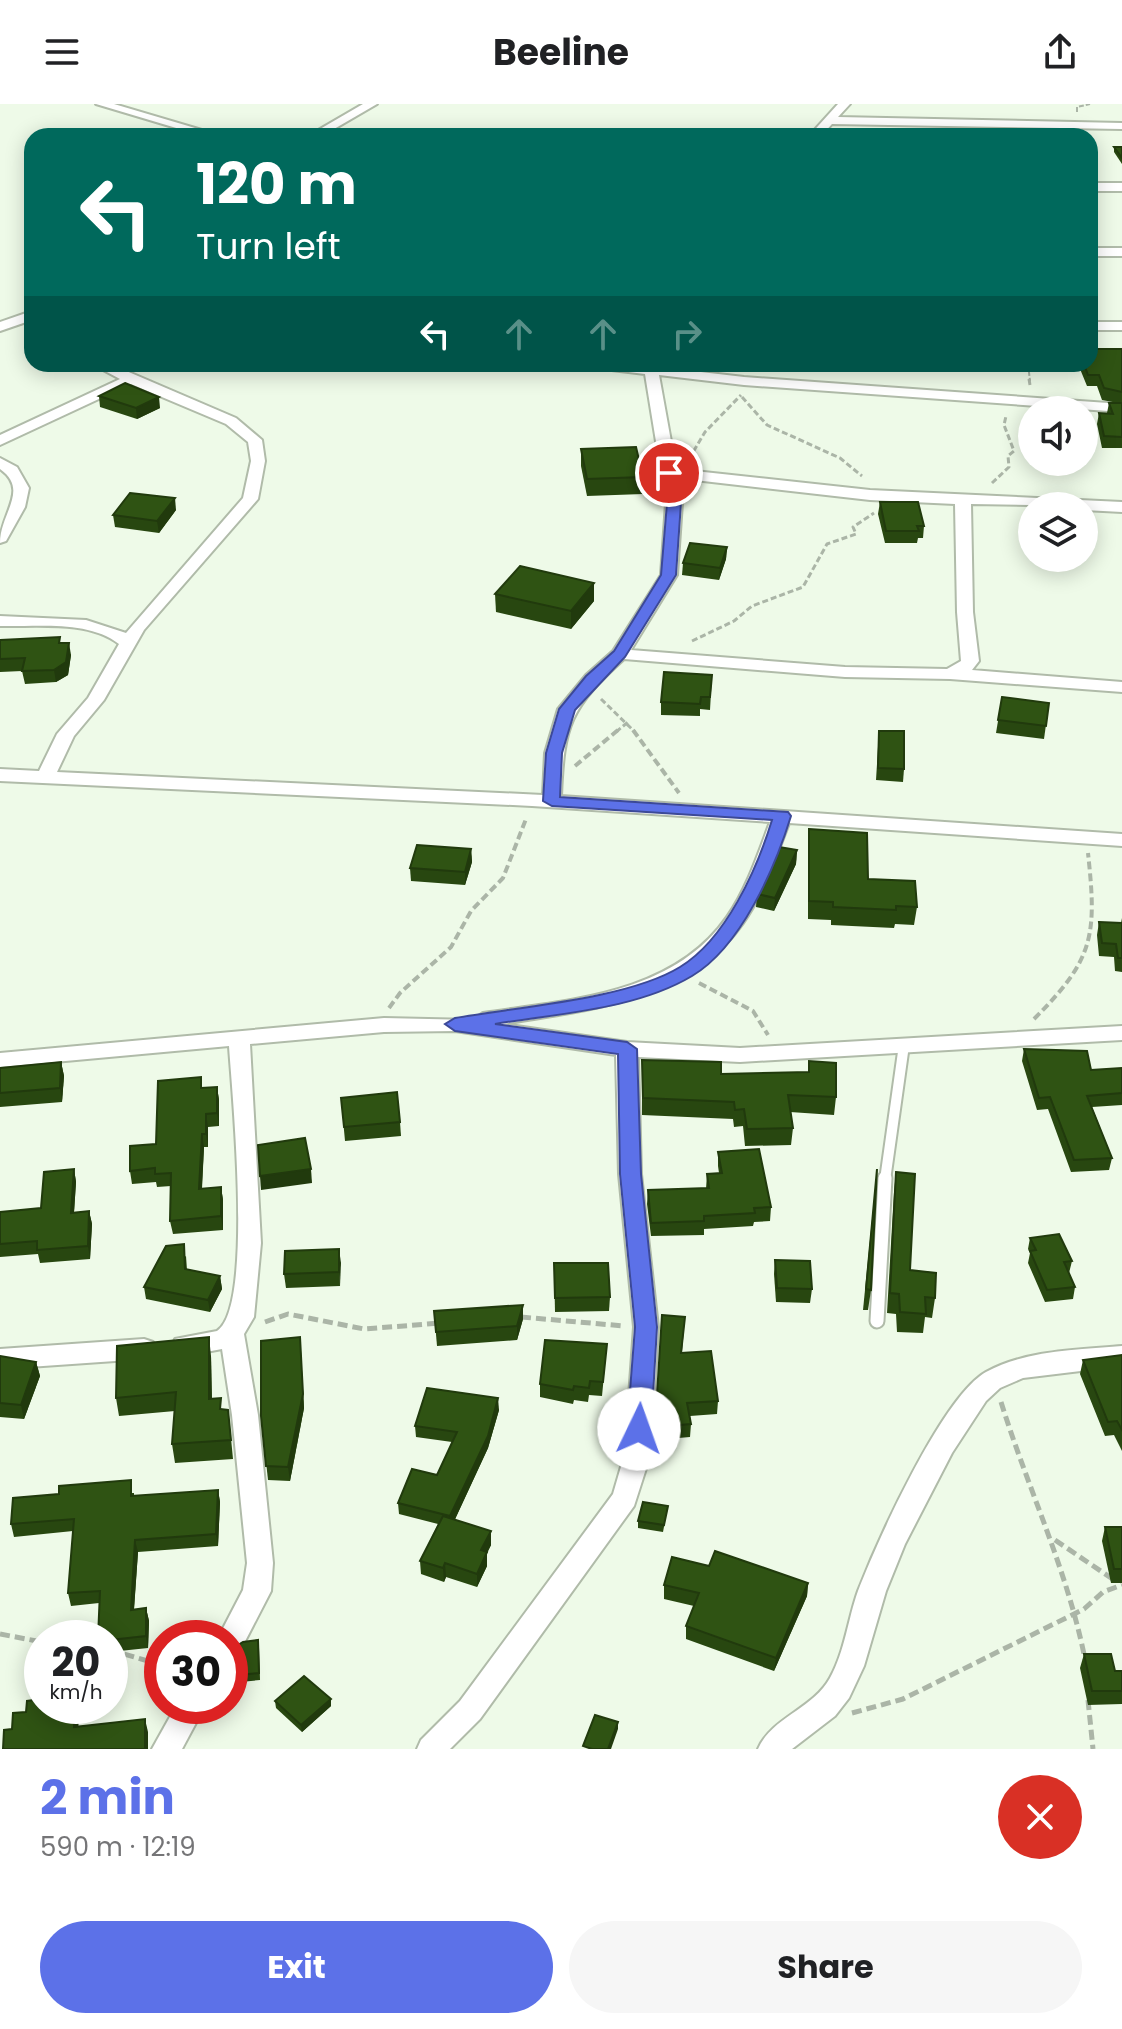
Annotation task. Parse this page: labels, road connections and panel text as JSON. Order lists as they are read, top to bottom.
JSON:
{
  "page": {
    "header": "Beeline",
    "turn": ["120 m", "Turn left"],
    "speed": "20 km/h",
    "limit": "30",
    "heading": ["2 min", "590 m · 12:19"],
    "buttons": ["Exit", "Share"]
  }
}
